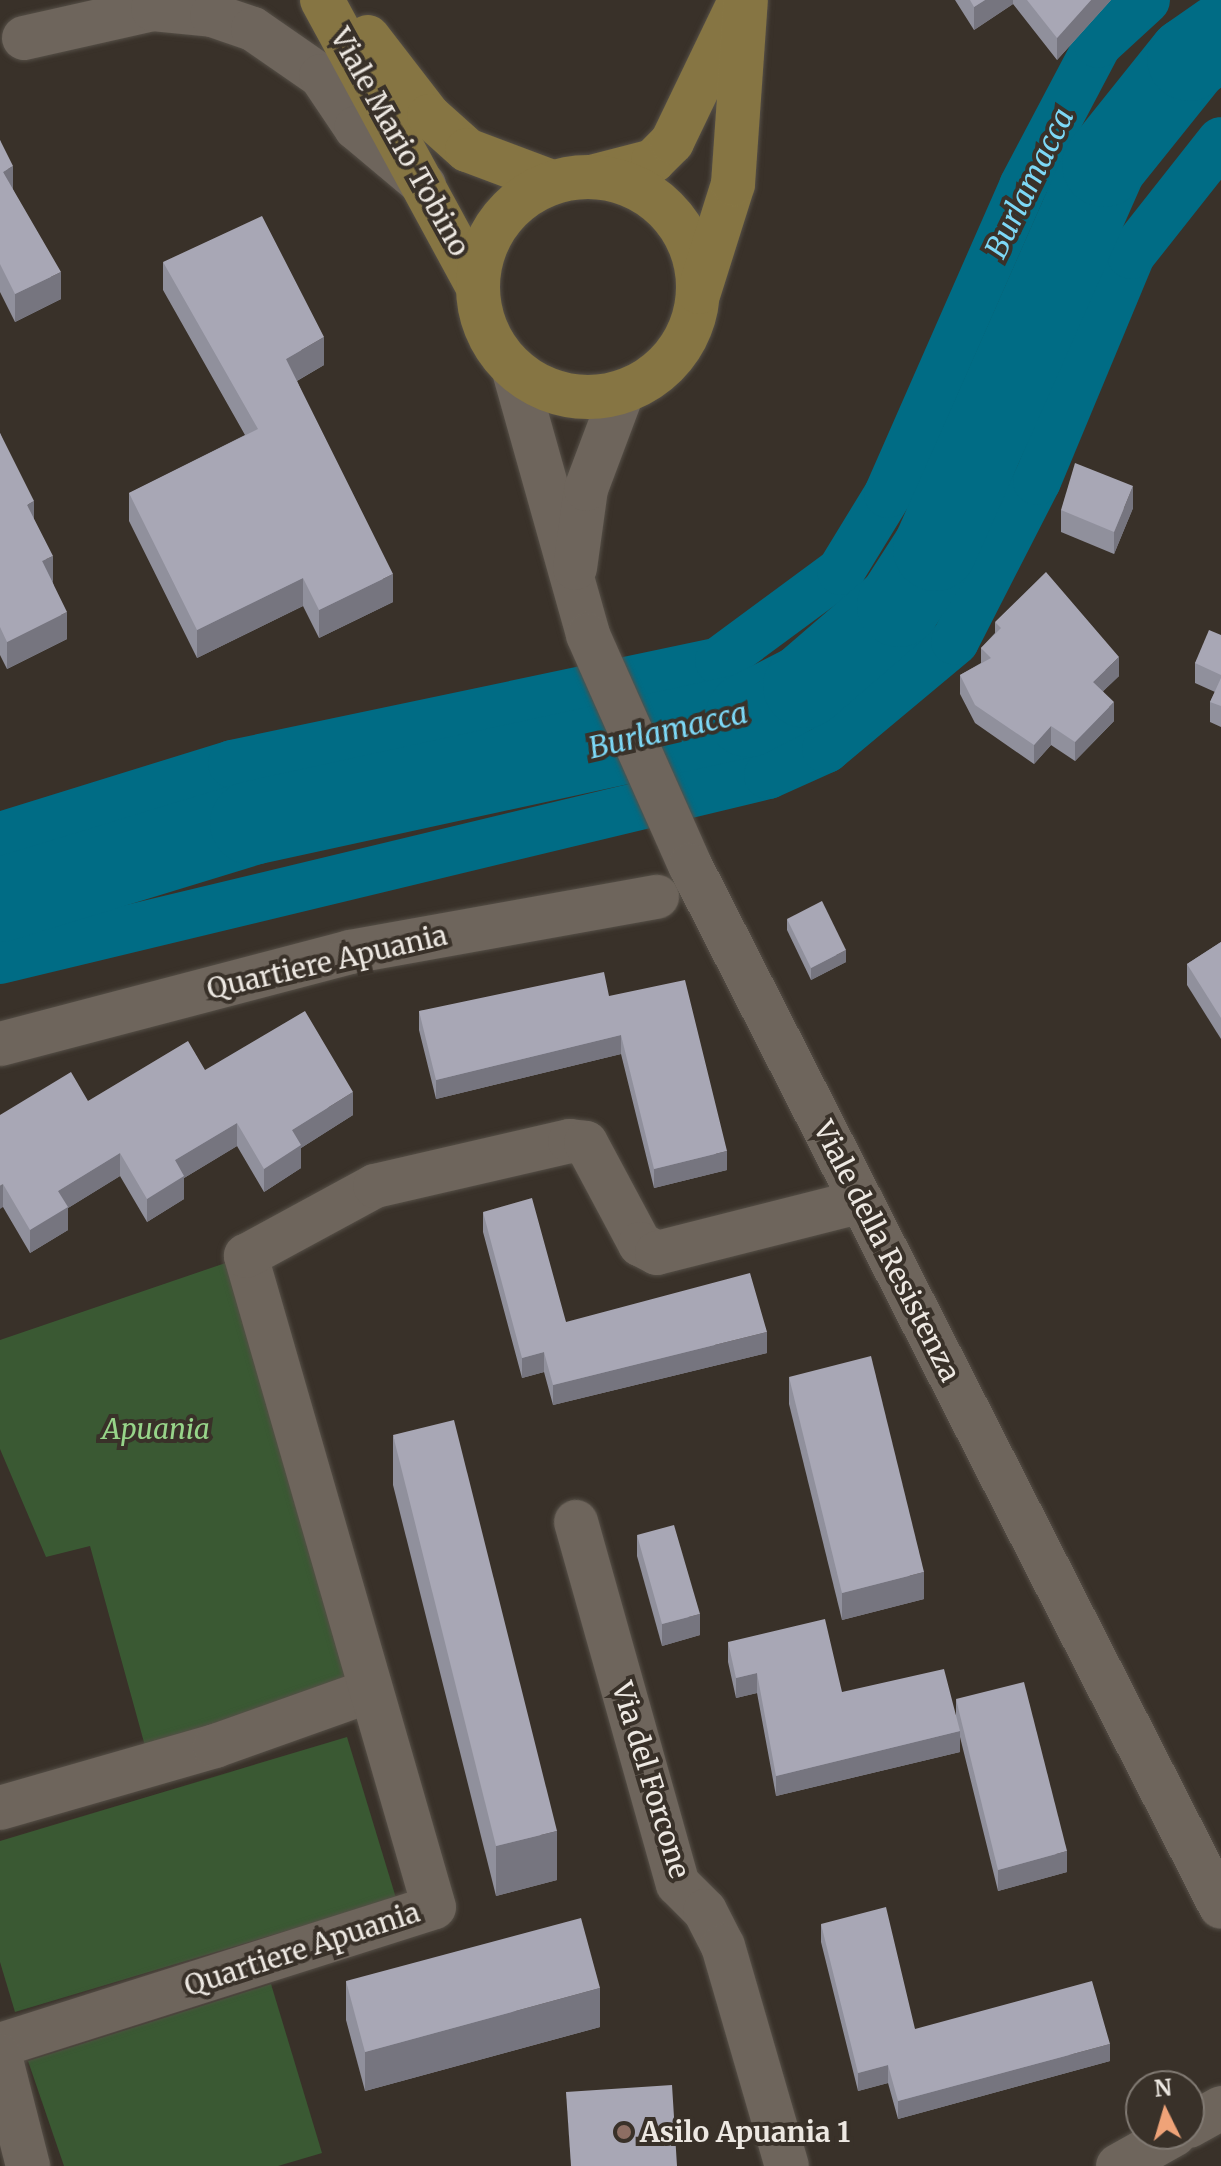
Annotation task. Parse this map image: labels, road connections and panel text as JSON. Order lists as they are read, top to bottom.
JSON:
{
  "streets": {
    "main road": ["Viale Mario Tobino"],
    "street": ["Quartiere Apuania", "Viale della Resistenza", "Via del Forcone"]
  },
  "crossings": [
    ["Viale Mario Tobino", "Viale della Resistenza"],
    ["Quartiere Apuania", "Viale della Resistenza"]
  ],
  "water": ["Burlamacca"],
  "parks": ["Apuania"],
  "places": ["Asilo Apuania 1"],
  "north": "top"
}
